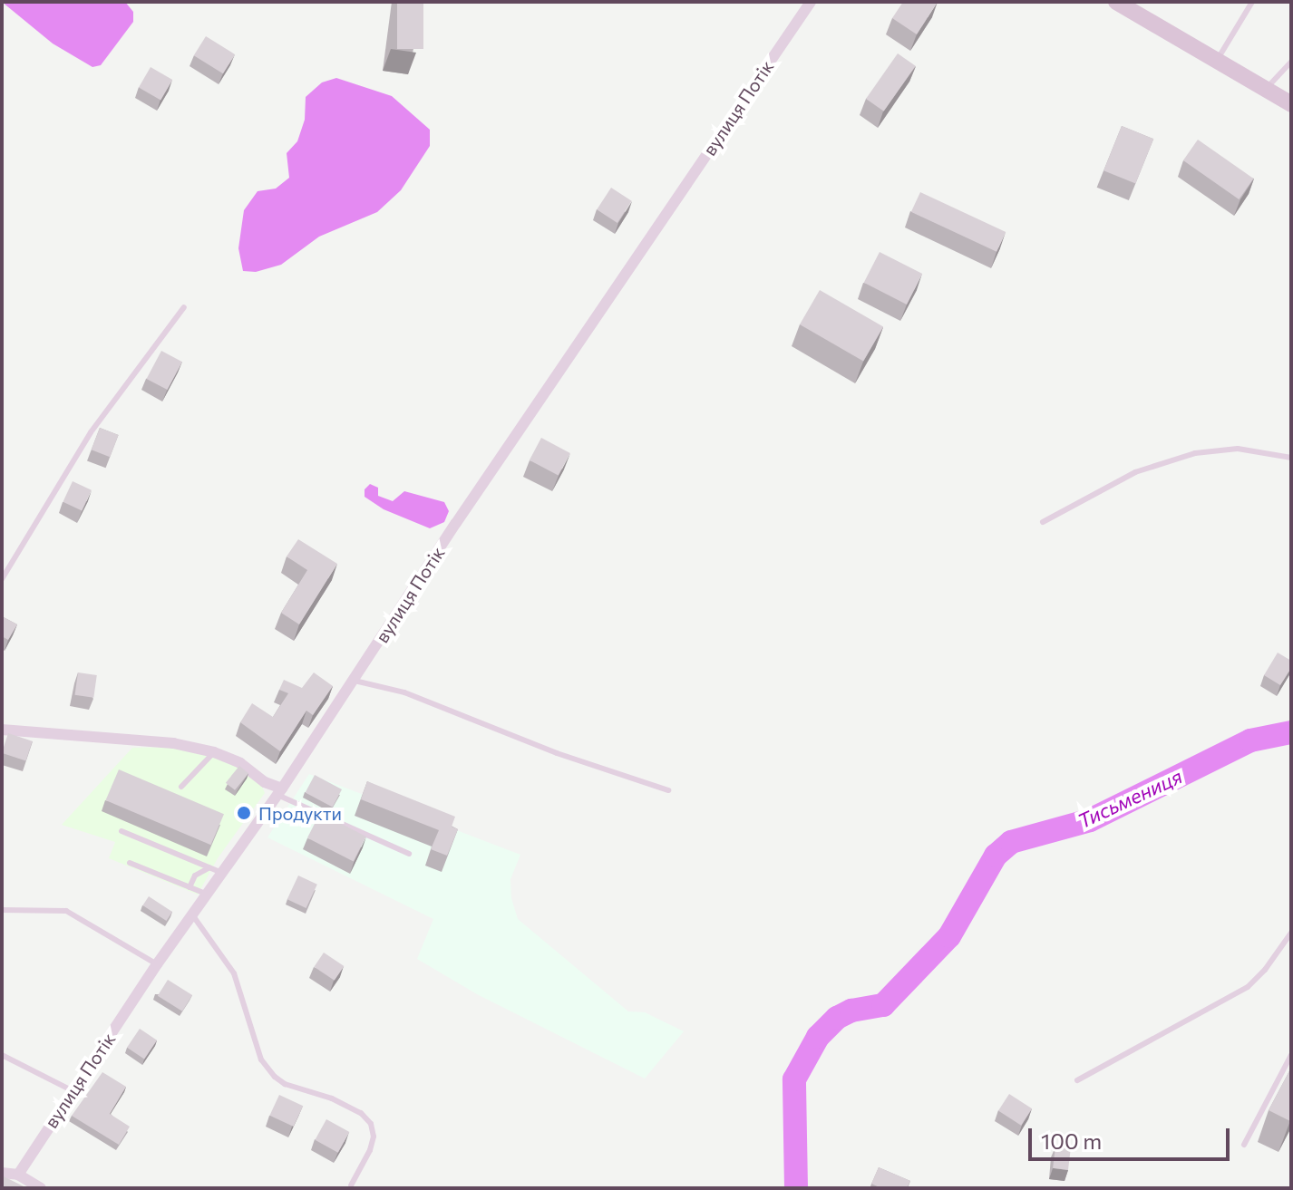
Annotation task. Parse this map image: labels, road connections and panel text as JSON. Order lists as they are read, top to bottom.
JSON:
{
  "streets": {
    "street": ["вулиця Потік"]
  },
  "water": ["Тисьмениця"],
  "places": ["Продукти"],
  "scale_bar": "100 m"
}
